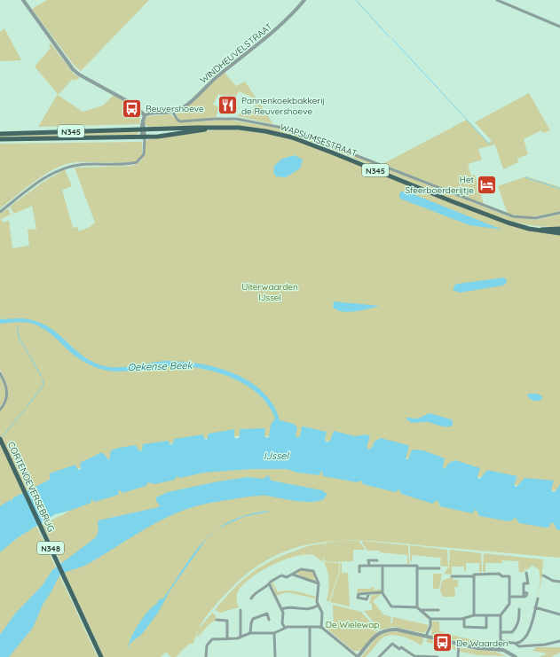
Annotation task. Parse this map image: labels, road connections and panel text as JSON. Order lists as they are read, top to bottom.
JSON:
{
  "streets": {
    "main road": [
      "N345",
      "WAPSUMSESTRAAT",
      "CORTENOEVERSEBRUG",
      "N348"
    ],
    "street": ["WINDHEUVELSTRAAT"]
  },
  "water": ["Oekense Beek", "IJssel"],
  "parks": ["Uiterwaarden IJssel", "De Wielewap"],
  "places": {
    "restaurant": ["Pannenkoekbakkerij de Reuvershoeve"],
    "bus stop": ["Reuvershoeve", "De Waarden"],
    "hotel": ["Het Sfeerboerderijtje"]
  }
}
